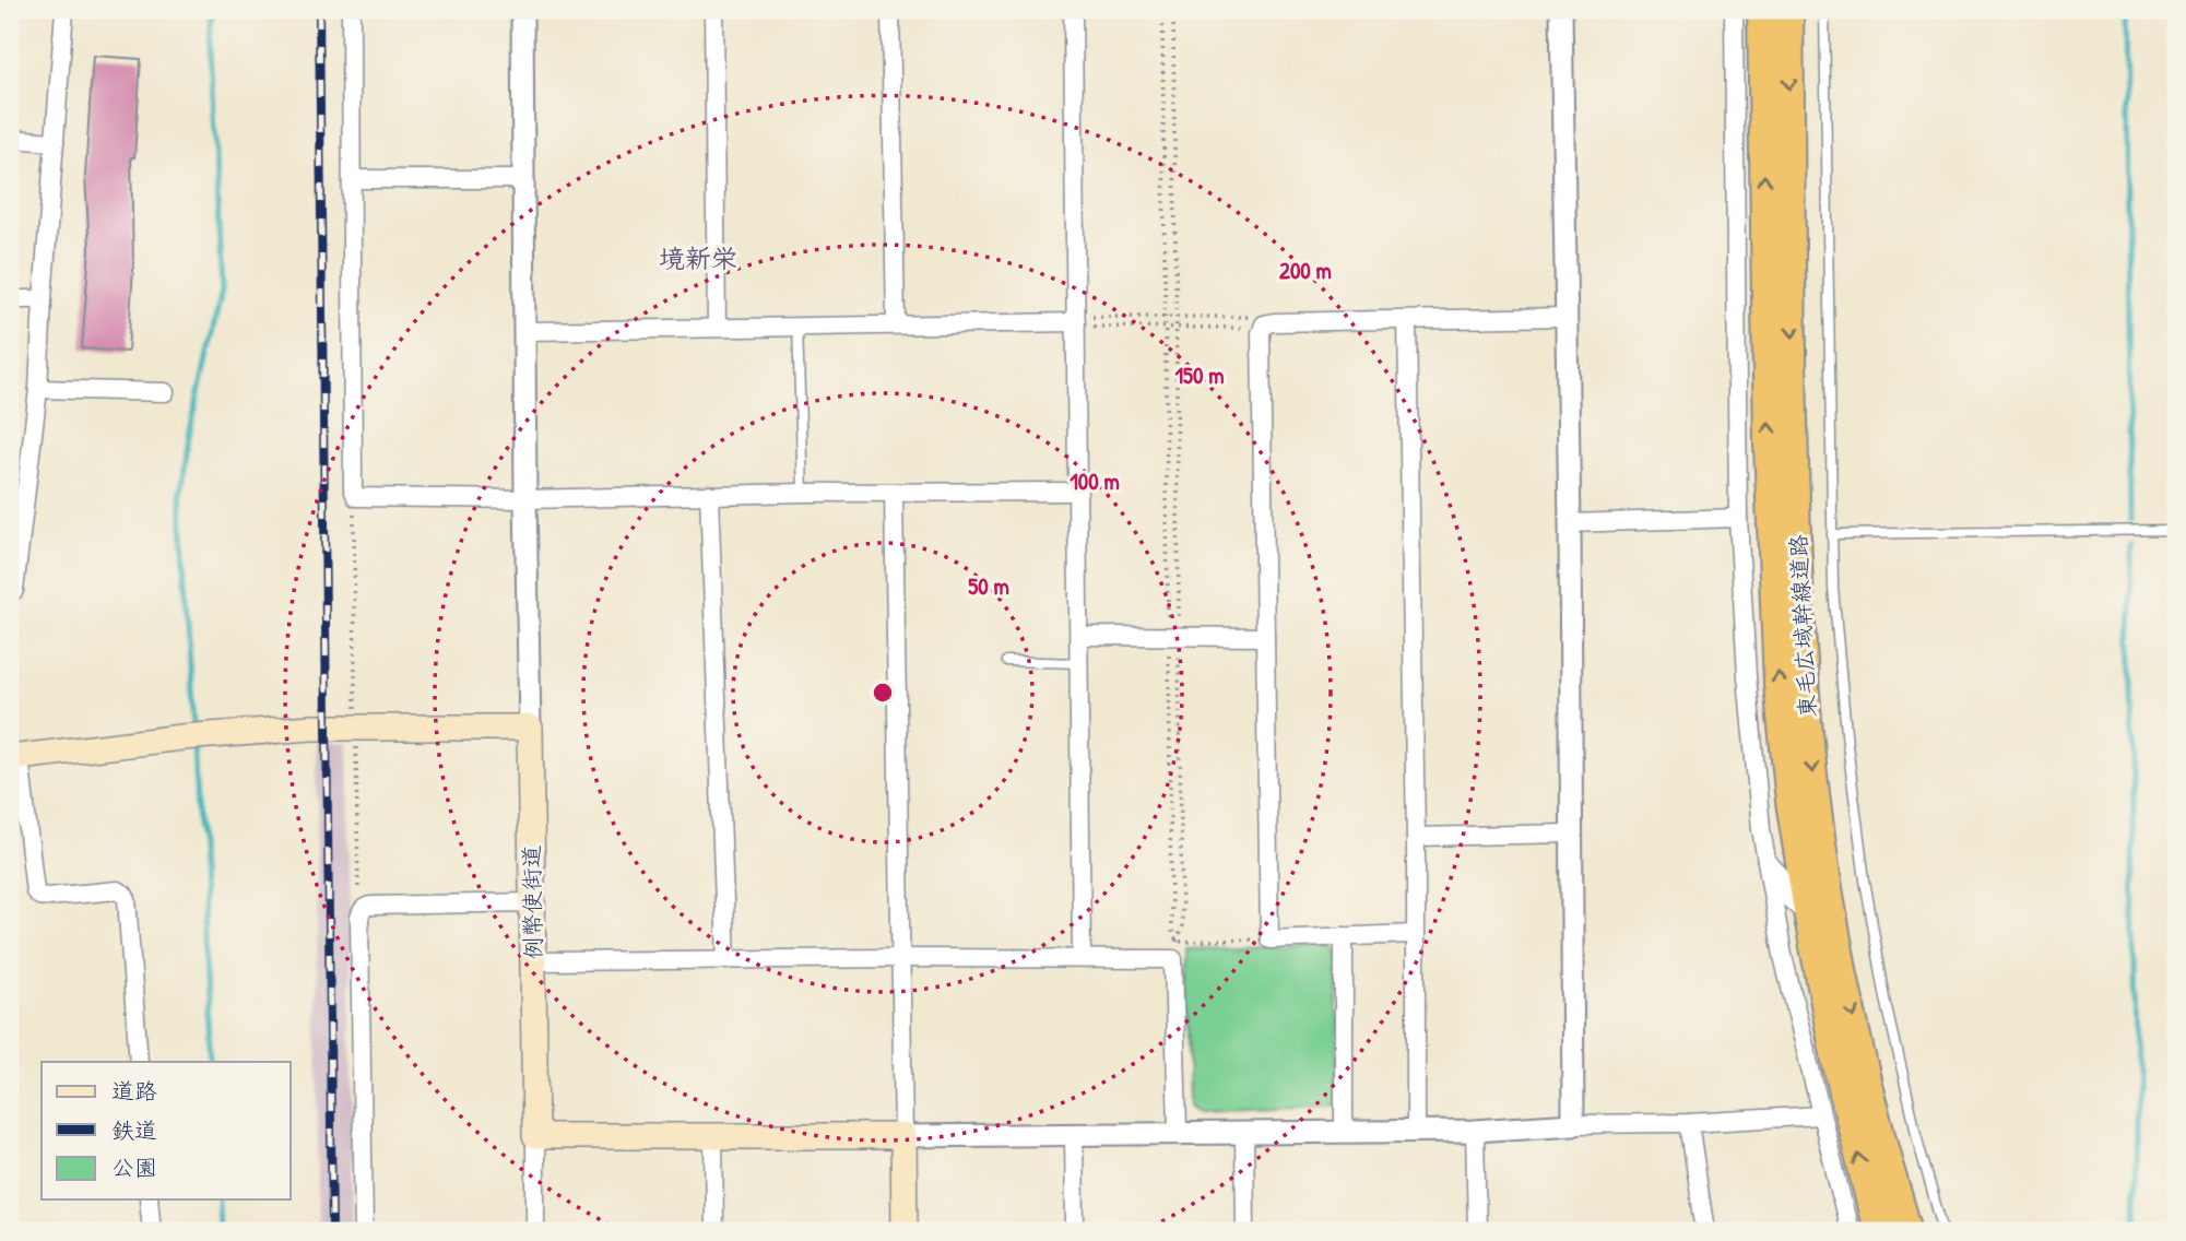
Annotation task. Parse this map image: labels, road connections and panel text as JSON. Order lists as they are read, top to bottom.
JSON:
{
  "streets": {
    "highway": ["東毛広域幹線道路"],
    "main road": ["例幣使街道"]
  },
  "districts": ["境新栄"],
  "legend": ["道路", "鉄道", "公園"],
  "rings": [
    "200 m",
    "150 m",
    "100 m",
    "50 m"
  ]
}
